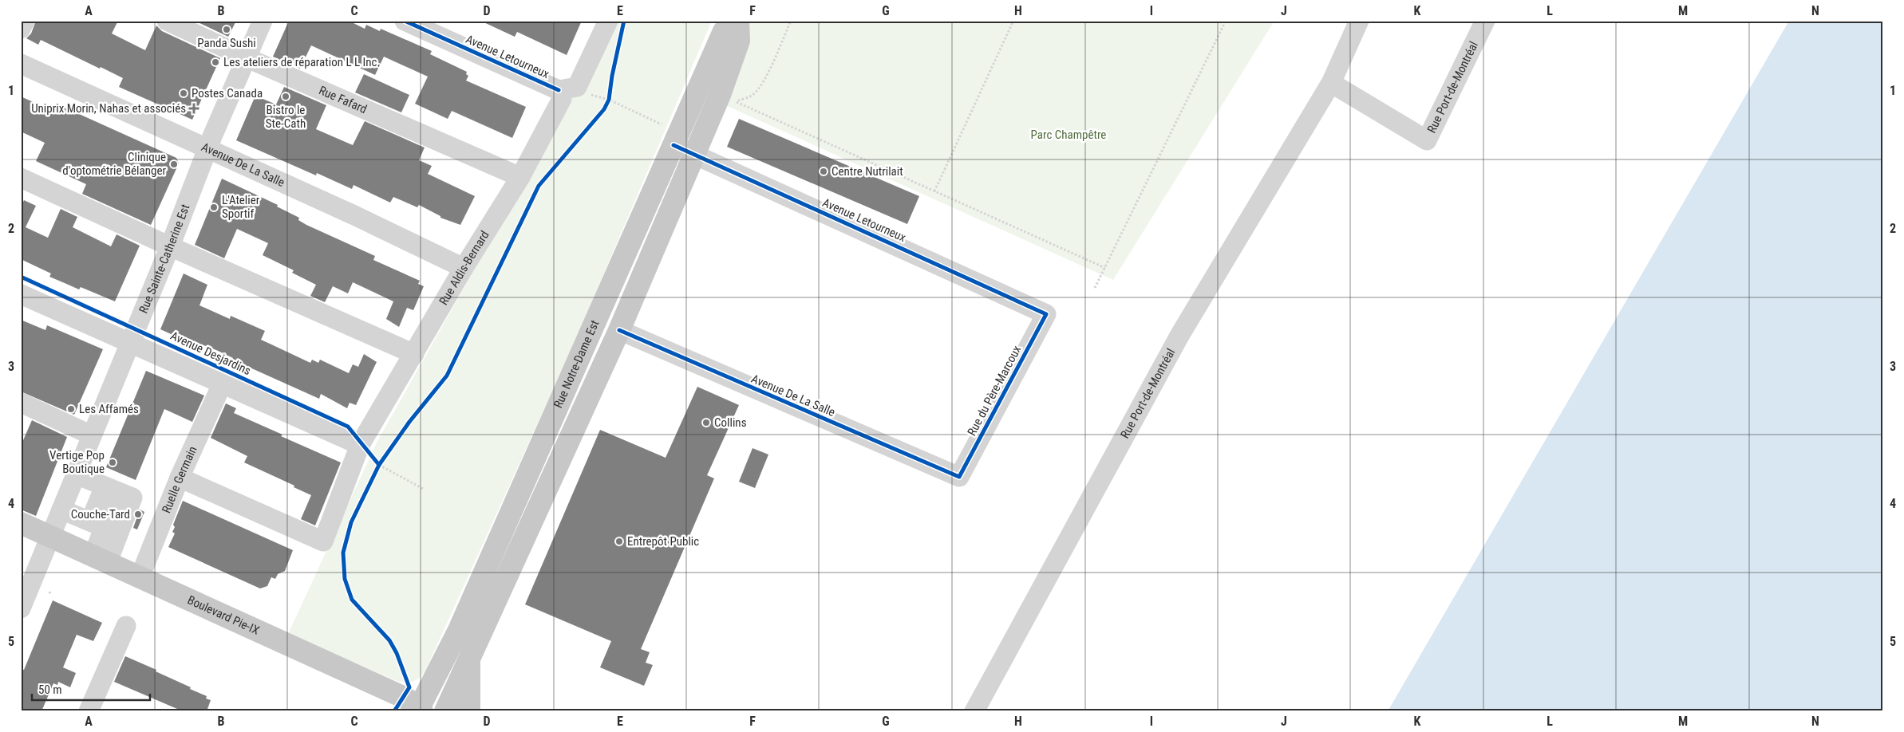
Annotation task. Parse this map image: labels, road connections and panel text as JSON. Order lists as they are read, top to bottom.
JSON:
{
  "streets": {
    "main road": ["Rue Notre-Dame Est", "Boulevard Pie-IX"],
    "street": [
      "Avenue Letourneux",
      "Rue Port-de-Montréal",
      "Rue Fafard",
      "Avenue De La Salle",
      "Rue Sainte-Catherine Est",
      "Rue Aldis-Bernard",
      "Avenue Desjardins",
      "Rue du Père-Marcoux",
      "Ruelle Germain"
    ]
  },
  "crossings": [
    ["Avenue Letourneux", "Rue Aldis-Bernard"],
    ["Avenue Letourneux", "Rue Notre-Dame Est"],
    ["Avenue Letourneux", "Rue du Père-Marcoux"],
    ["Rue Fafard", "Rue Sainte-Catherine Est"],
    ["Rue Fafard", "Rue Aldis-Bernard"],
    ["Avenue De La Salle", "Rue Sainte-Catherine Est"],
    ["Avenue De La Salle", "Rue Aldis-Bernard"],
    ["Avenue De La Salle", "Rue Notre-Dame Est"],
    ["Avenue De La Salle", "Rue du Père-Marcoux"],
    ["Rue Sainte-Catherine Est", "Avenue Desjardins"],
    ["Rue Sainte-Catherine Est", "Boulevard Pie-IX"],
    ["Rue Aldis-Bernard", "Avenue Desjardins"],
    ["Rue Aldis-Bernard", "Ruelle Germain"],
    ["Avenue Desjardins", "Ruelle Germain"],
    ["Rue Notre-Dame Est", "Boulevard Pie-IX"],
    ["Ruelle Germain", "Boulevard Pie-IX"]
  ],
  "parks": ["Parc Champêtre"],
  "places": {
    "other": [
      "Panda Sushi",
      "Les ateliers de réparation L L Inc.",
      "Postes Canada",
      "Bistro le Ste-Cath",
      "Clinique d'optométrie Bélanger",
      "Centre Nutrilait",
      "L'Atelier Sportif",
      "Les Affamés",
      "Collins",
      "Vertige Pop Boutique",
      "Couche-Tard",
      "Entrepôt Public"
    ],
    "health": ["Uniprix Morin, Nahas et associés"]
  },
  "scale_bar": "50 m",
  "grid": {
    "columns": [
      "A",
      "B",
      "C",
      "D",
      "E",
      "F",
      "G",
      "H",
      "I",
      "J",
      "K",
      "L",
      "M",
      "N"
    ],
    "rows": [
      "1",
      "2",
      "3",
      "4",
      "5"
    ]
  }
}
